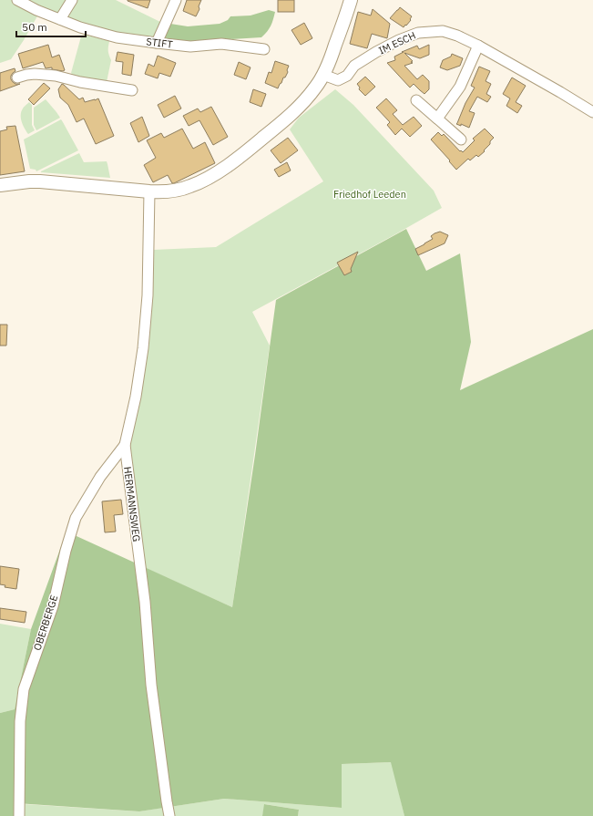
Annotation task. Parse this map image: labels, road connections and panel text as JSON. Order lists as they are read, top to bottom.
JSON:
{
  "streets": {
    "street": [
      "STIFT",
      "IM ESCH",
      "HERMANNSWEG",
      "OBERBERGE"
    ]
  },
  "crossings": [
    ["HERMANNSWEG", "OBERBERGE"]
  ],
  "parks": ["Friedhof Leeden"],
  "scale_bar": "50 m"
}
